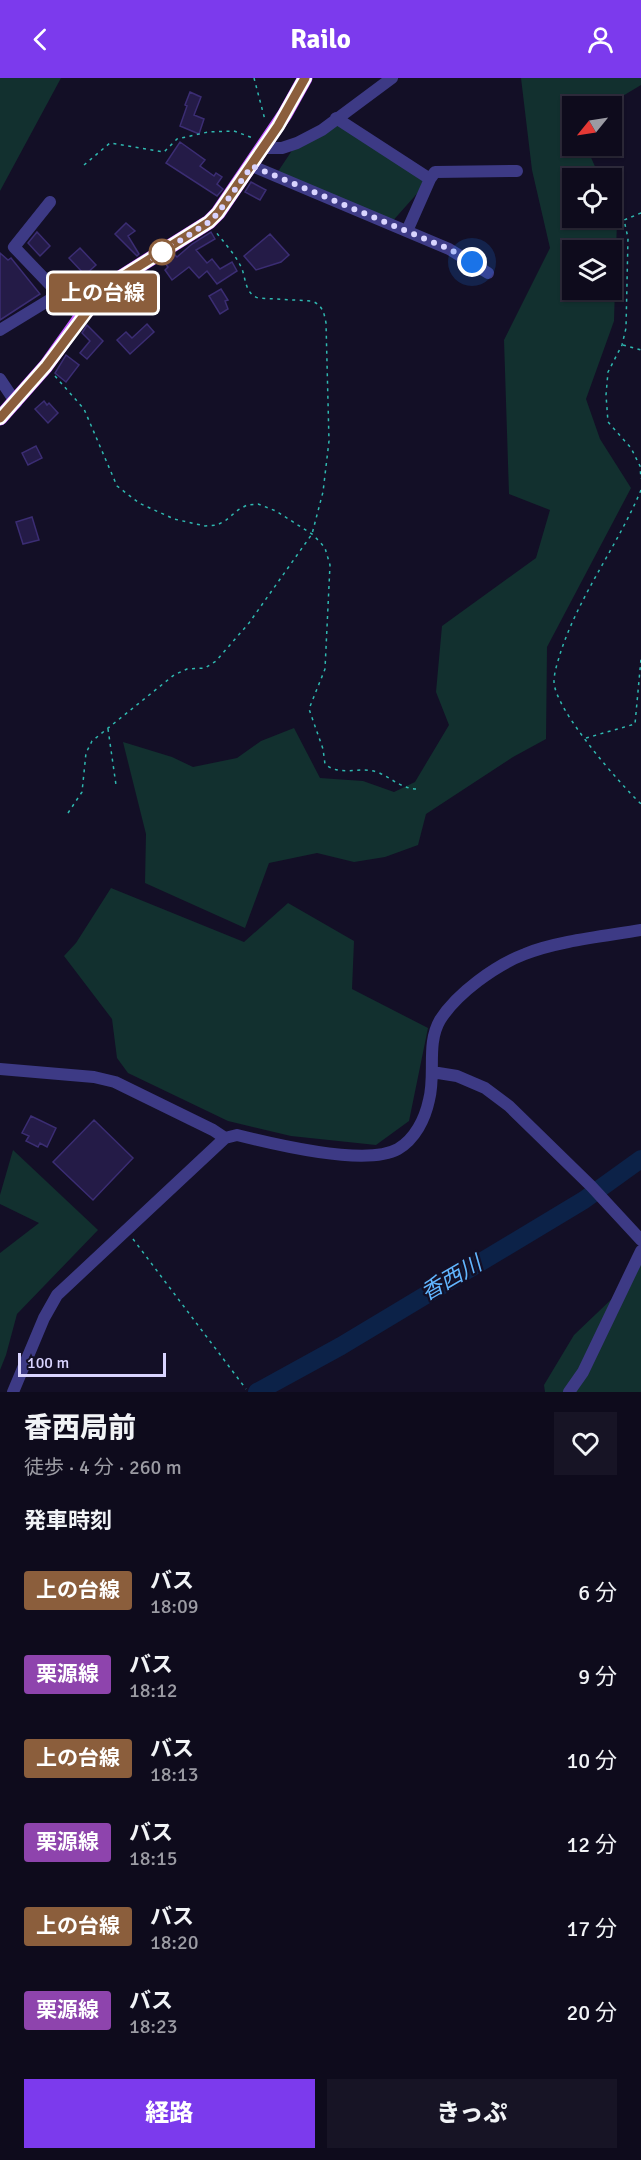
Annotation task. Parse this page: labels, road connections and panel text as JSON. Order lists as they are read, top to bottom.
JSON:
{
  "water": ["香西川"],
  "lines": ["bus line 上の台線"],
  "scale_bar": "100 m",
  "north": "bottom left",
  "page": {
    "header": "Railo",
    "on_map": "上の台線",
    "scale": "100 m",
    "heading": [
      ["香西局前", "徒歩 · 4 分 · 260 m"],
      "発車時刻"
    ],
    "list": [
      {
        "mark": "上の台線",
        "name": "バス",
        "note": "18:09",
        "value": "6 分"
      },
      {
        "mark": "栗源線",
        "name": "バス",
        "note": "18:12",
        "value": "9 分"
      },
      {
        "mark": "上の台線",
        "name": "バス",
        "note": "18:13",
        "value": "10 分"
      },
      {
        "mark": "栗源線",
        "name": "バス",
        "note": "18:15",
        "value": "12 分"
      },
      {
        "mark": "上の台線",
        "name": "バス",
        "note": "18:20",
        "value": "17 分"
      },
      {
        "mark": "栗源線",
        "name": "バス",
        "note": "18:23",
        "value": "20 分"
      }
    ],
    "buttons": ["経路", "きっぷ"]
  }
}
